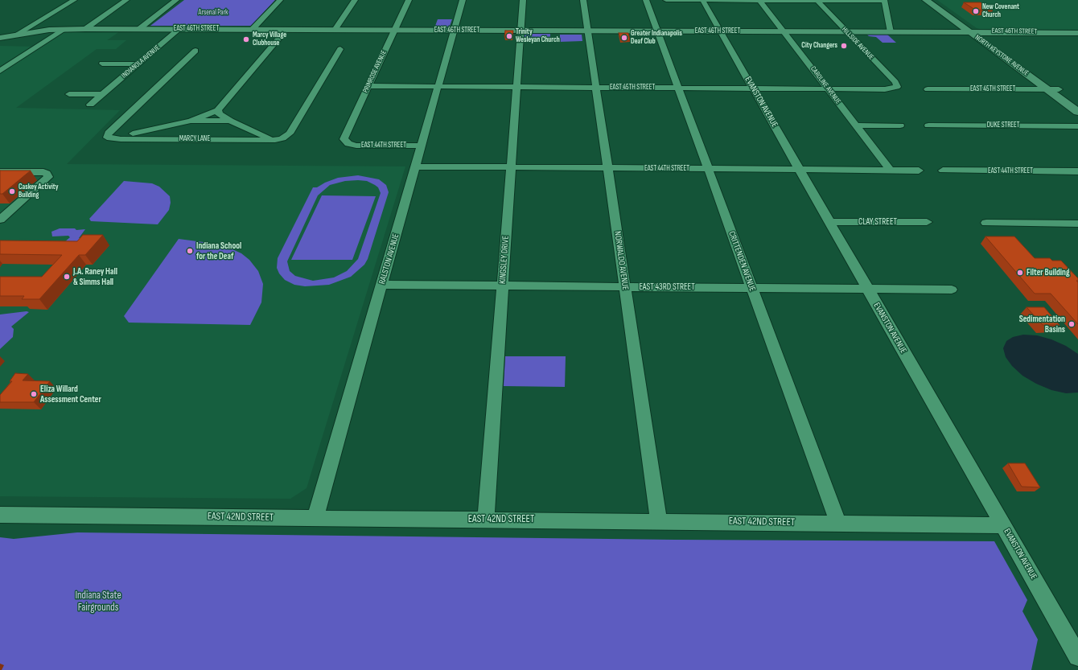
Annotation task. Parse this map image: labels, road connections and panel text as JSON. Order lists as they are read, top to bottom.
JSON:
{
  "streets": {
    "main road": ["EAST 46TH STREET", "NORTH KEYSTONE AVENUE"],
    "street": [
      "HILLSIDE AVENUE",
      "INDIANOLA AVENUE",
      "PRIMROSE AVENUE",
      "CAROLINE AVENUE",
      "EAST 45TH STREET",
      "EVANSTON AVENUE",
      "DUKE STREET",
      "MARCY LANE",
      "EAST 44TH STREET",
      "CLAY STREET",
      "RALSTON AVENUE",
      "KINGSLEY DRIVE",
      "NORWALDO AVENUE",
      "CRITTENDEN AVENUE",
      "EAST 43RD STREET",
      "EAST 42ND STREET"
    ]
  },
  "crossings": [
    ["EAST 46TH STREET", "HILLSIDE AVENUE"],
    ["EAST 46TH STREET", "NORTH KEYSTONE AVENUE"],
    ["EAST 46TH STREET", "INDIANOLA AVENUE"],
    ["EAST 46TH STREET", "PRIMROSE AVENUE"],
    ["EAST 46TH STREET", "CAROLINE AVENUE"],
    ["EAST 46TH STREET", "EVANSTON AVENUE"],
    ["EAST 46TH STREET", "MARCY LANE"],
    ["EAST 46TH STREET", "RALSTON AVENUE"],
    ["EAST 46TH STREET", "KINGSLEY DRIVE"],
    ["EAST 46TH STREET", "NORWALDO AVENUE"],
    ["EAST 46TH STREET", "CRITTENDEN AVENUE"],
    ["HILLSIDE AVENUE", "EAST 45TH STREET"],
    ["NORTH KEYSTONE AVENUE", "EAST 45TH STREET"],
    ["PRIMROSE AVENUE", "EAST 45TH STREET"],
    ["PRIMROSE AVENUE", "EAST 44TH STREET"],
    ["CAROLINE AVENUE", "EAST 45TH STREET"],
    ["CAROLINE AVENUE", "EAST 44TH STREET"],
    ["EAST 45TH STREET", "EVANSTON AVENUE"],
    ["EAST 45TH STREET", "RALSTON AVENUE"],
    ["EAST 45TH STREET", "KINGSLEY DRIVE"],
    ["EAST 45TH STREET", "NORWALDO AVENUE"],
    ["EAST 45TH STREET", "CRITTENDEN AVENUE"],
    ["EVANSTON AVENUE", "EAST 44TH STREET"],
    ["EVANSTON AVENUE", "CLAY STREET"],
    ["EVANSTON AVENUE", "EAST 43RD STREET"],
    ["EVANSTON AVENUE", "EAST 42ND STREET"],
    ["EAST 44TH STREET", "RALSTON AVENUE"],
    ["EAST 44TH STREET", "KINGSLEY DRIVE"],
    ["EAST 44TH STREET", "NORWALDO AVENUE"],
    ["EAST 44TH STREET", "CRITTENDEN AVENUE"],
    ["RALSTON AVENUE", "EAST 43RD STREET"],
    ["RALSTON AVENUE", "EAST 42ND STREET"],
    ["KINGSLEY DRIVE", "EAST 43RD STREET"],
    ["KINGSLEY DRIVE", "EAST 42ND STREET"],
    ["NORWALDO AVENUE", "EAST 43RD STREET"],
    ["NORWALDO AVENUE", "EAST 42ND STREET"],
    ["CRITTENDEN AVENUE", "EAST 43RD STREET"],
    ["CRITTENDEN AVENUE", "EAST 42ND STREET"]
  ],
  "parks": ["Arsenal Park", "Indiana State Fairgrounds"],
  "places": [
    "New Covenant Church",
    "Trinity Wesleyan Church",
    "Greater Indianapolis Deaf Club",
    "Marcy Village Clubhouse",
    "City Changers",
    "Caskey Activity Building",
    "Indiana School for the Deaf",
    "Filter Building",
    "J.A. Raney Hall & Simms Hall",
    "Sedimentation Basins",
    "Eliza Willard Assessment Center"
  ]
}
